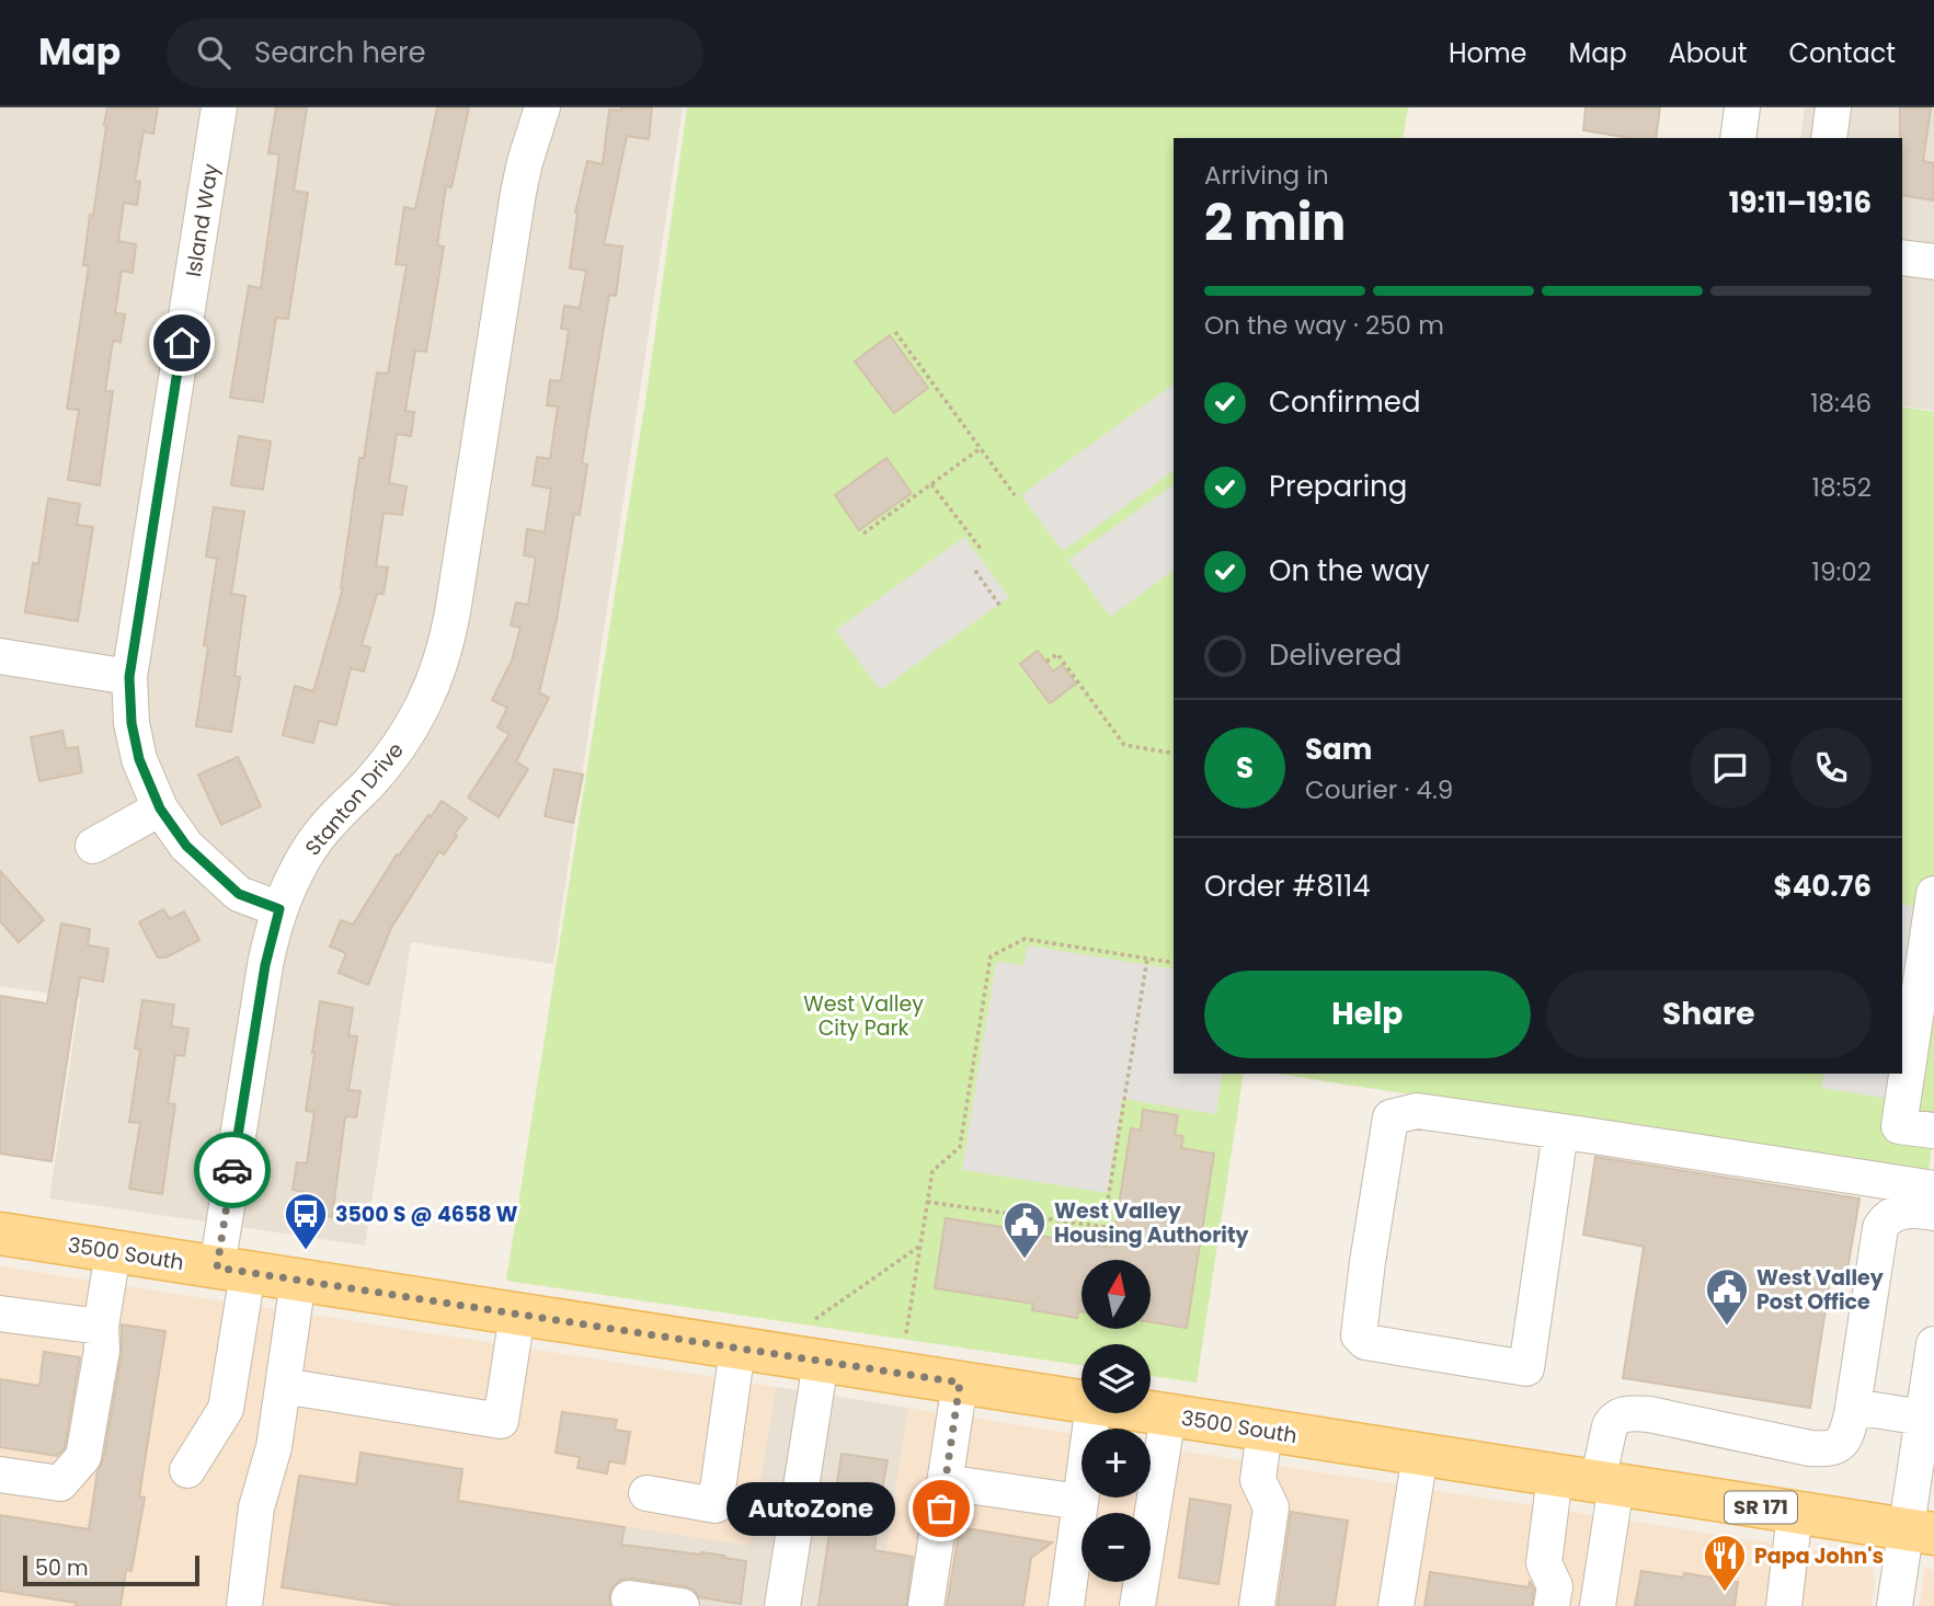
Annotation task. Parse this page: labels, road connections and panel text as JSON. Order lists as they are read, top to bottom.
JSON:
{
  "streets": {
    "main road": ["3500 South", "SR 171"],
    "street": ["Island Way", "Stanton Drive"]
  },
  "crossings": [
    ["Island Way", "Stanton Drive"],
    ["Stanton Drive", "3500 South"]
  ],
  "parks": ["West Valley City Park"],
  "places": {
    "bus stop": ["3500 S @ 4658 W"],
    "public building": ["West Valley Housing Authority", "West Valley Post Office"],
    "other": ["AutoZone"],
    "restaurant": ["Papa John's"]
  },
  "scale_bar": "50 m",
  "north": "top",
  "page": {
    "header": "Map",
    "search": "Search here",
    "nav": [
      "Home",
      "Map",
      "About",
      "Contact"
    ],
    "heading": ["2 min", "Arriving in", "19:11–19:16"],
    "panel": [
      "Sam",
      "Courier · 4.9",
      "Order #8114",
      "$40.76"
    ],
    "bar": "On the way · 250 m",
    "list": [
      ["Confirmed", "18:46"],
      ["Preparing", "18:52"],
      ["On the way", "19:02"],
      "Delivered"
    ],
    "round": "S",
    "buttons": ["Help", "Share"],
    "map_buttons": ["+", "−"],
    "bubble": "AutoZone",
    "scale": "50 m"
  }
}
